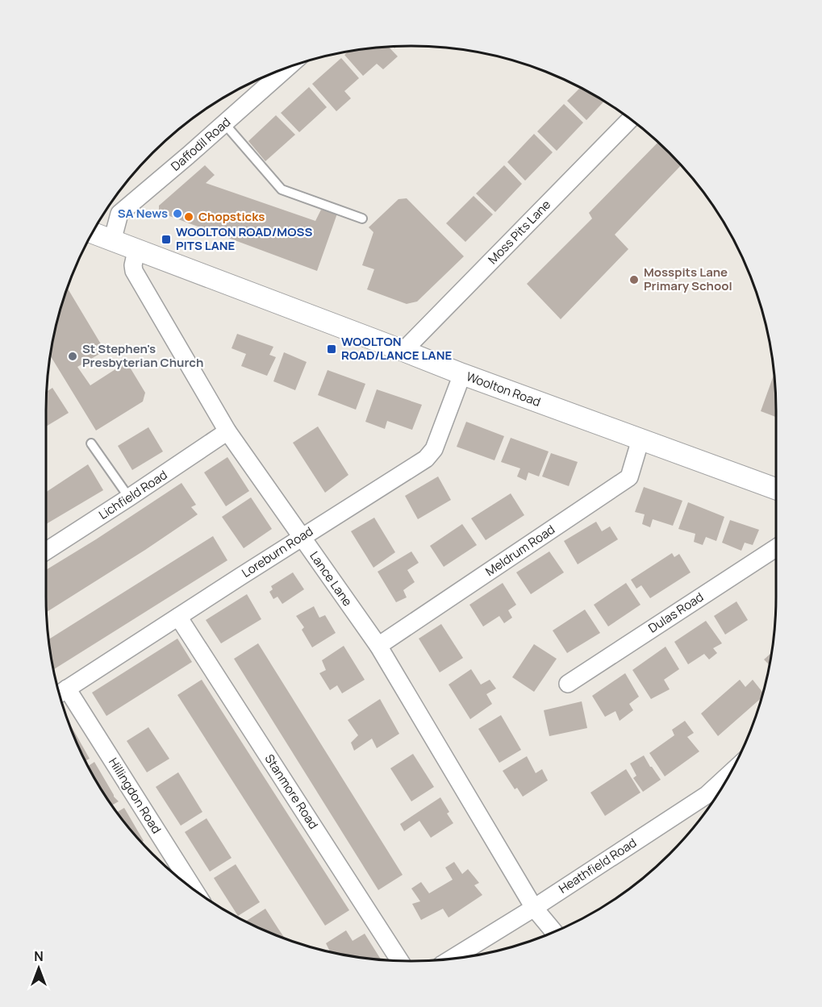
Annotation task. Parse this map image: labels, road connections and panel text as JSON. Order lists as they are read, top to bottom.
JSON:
{
  "streets": {
    "street": [
      "Daffodil Road",
      "Moss Pits Lane",
      "Woolton Road",
      "Lichfield Road",
      "Meldrum Road",
      "Loreburn Road",
      "Lance Lane",
      "Dulas Road",
      "Stanmore Road",
      "Hillingdon Road",
      "Heathfield Road"
    ]
  },
  "crossings": [
    ["Daffodil Road", "Woolton Road"],
    ["Moss Pits Lane", "Woolton Road"],
    ["Woolton Road", "Meldrum Road"],
    ["Woolton Road", "Loreburn Road"],
    ["Woolton Road", "Lance Lane"],
    ["Lichfield Road", "Lance Lane"],
    ["Meldrum Road", "Lance Lane"],
    ["Loreburn Road", "Lance Lane"],
    ["Loreburn Road", "Stanmore Road"],
    ["Loreburn Road", "Hillingdon Road"],
    ["Lance Lane", "Heathfield Road"]
  ],
  "places": {
    "other": [
      "SA News",
      "Chopsticks",
      "Mosspits Lane Primary School",
      "St Stephen's Presbyterian Church"
    ],
    "transit": ["WOOLTON ROAD/MOSS PITS LANE", "WOOLTON ROAD/LANCE LANE"]
  },
  "north": "top"
}
